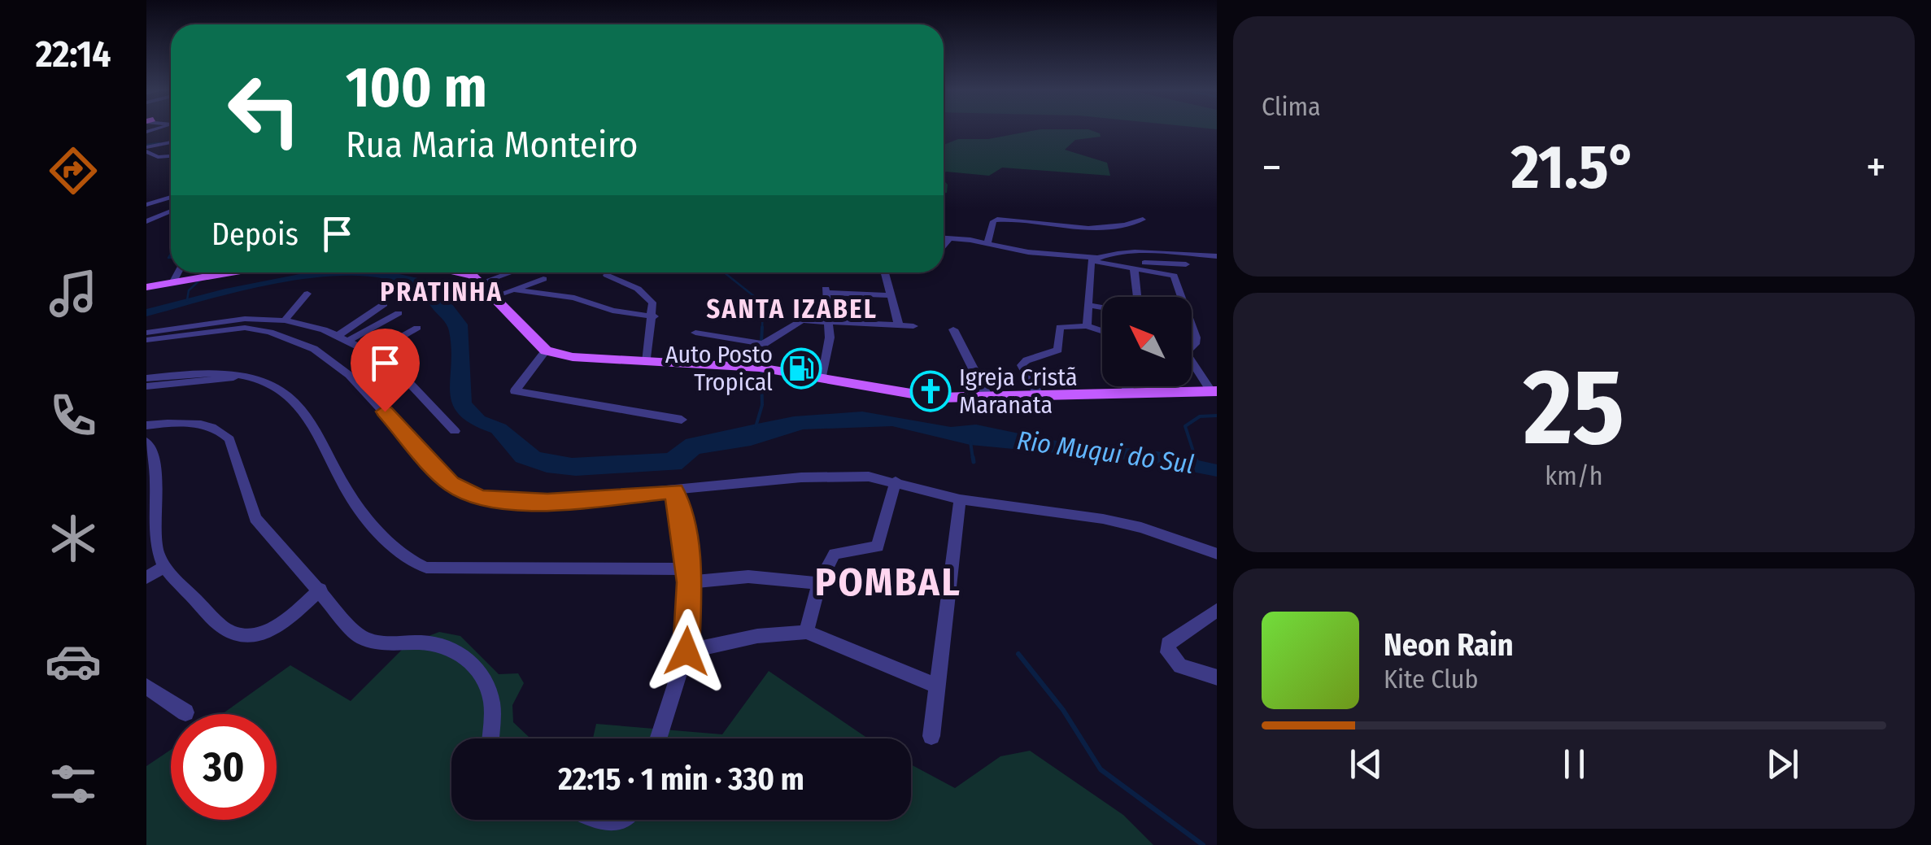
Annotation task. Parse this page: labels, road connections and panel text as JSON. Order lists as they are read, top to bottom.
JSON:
{
  "districts": ["PRATINHA", "SANTA IZABEL", "POMBAL"],
  "water": ["Rio Muqui do Sul"],
  "places": {
    "fuel station": ["Auto Posto Tropical"],
    "church": ["Igreja Cristã Maranata"]
  },
  "north": "top left",
  "page": {
    "tabs": "22:14",
    "tile": [
      "Clima",
      ["25", "km/h"]
    ],
    "turn": ["100 m", "Rua Maria Monteiro"],
    "heat": ["−", "21.5°", "+"],
    "then": "Depois",
    "song": ["Neon Rain", "Kite Club"],
    "limit": "30",
    "trip": "22:15 · 1 min · 330 m"
  }
}
